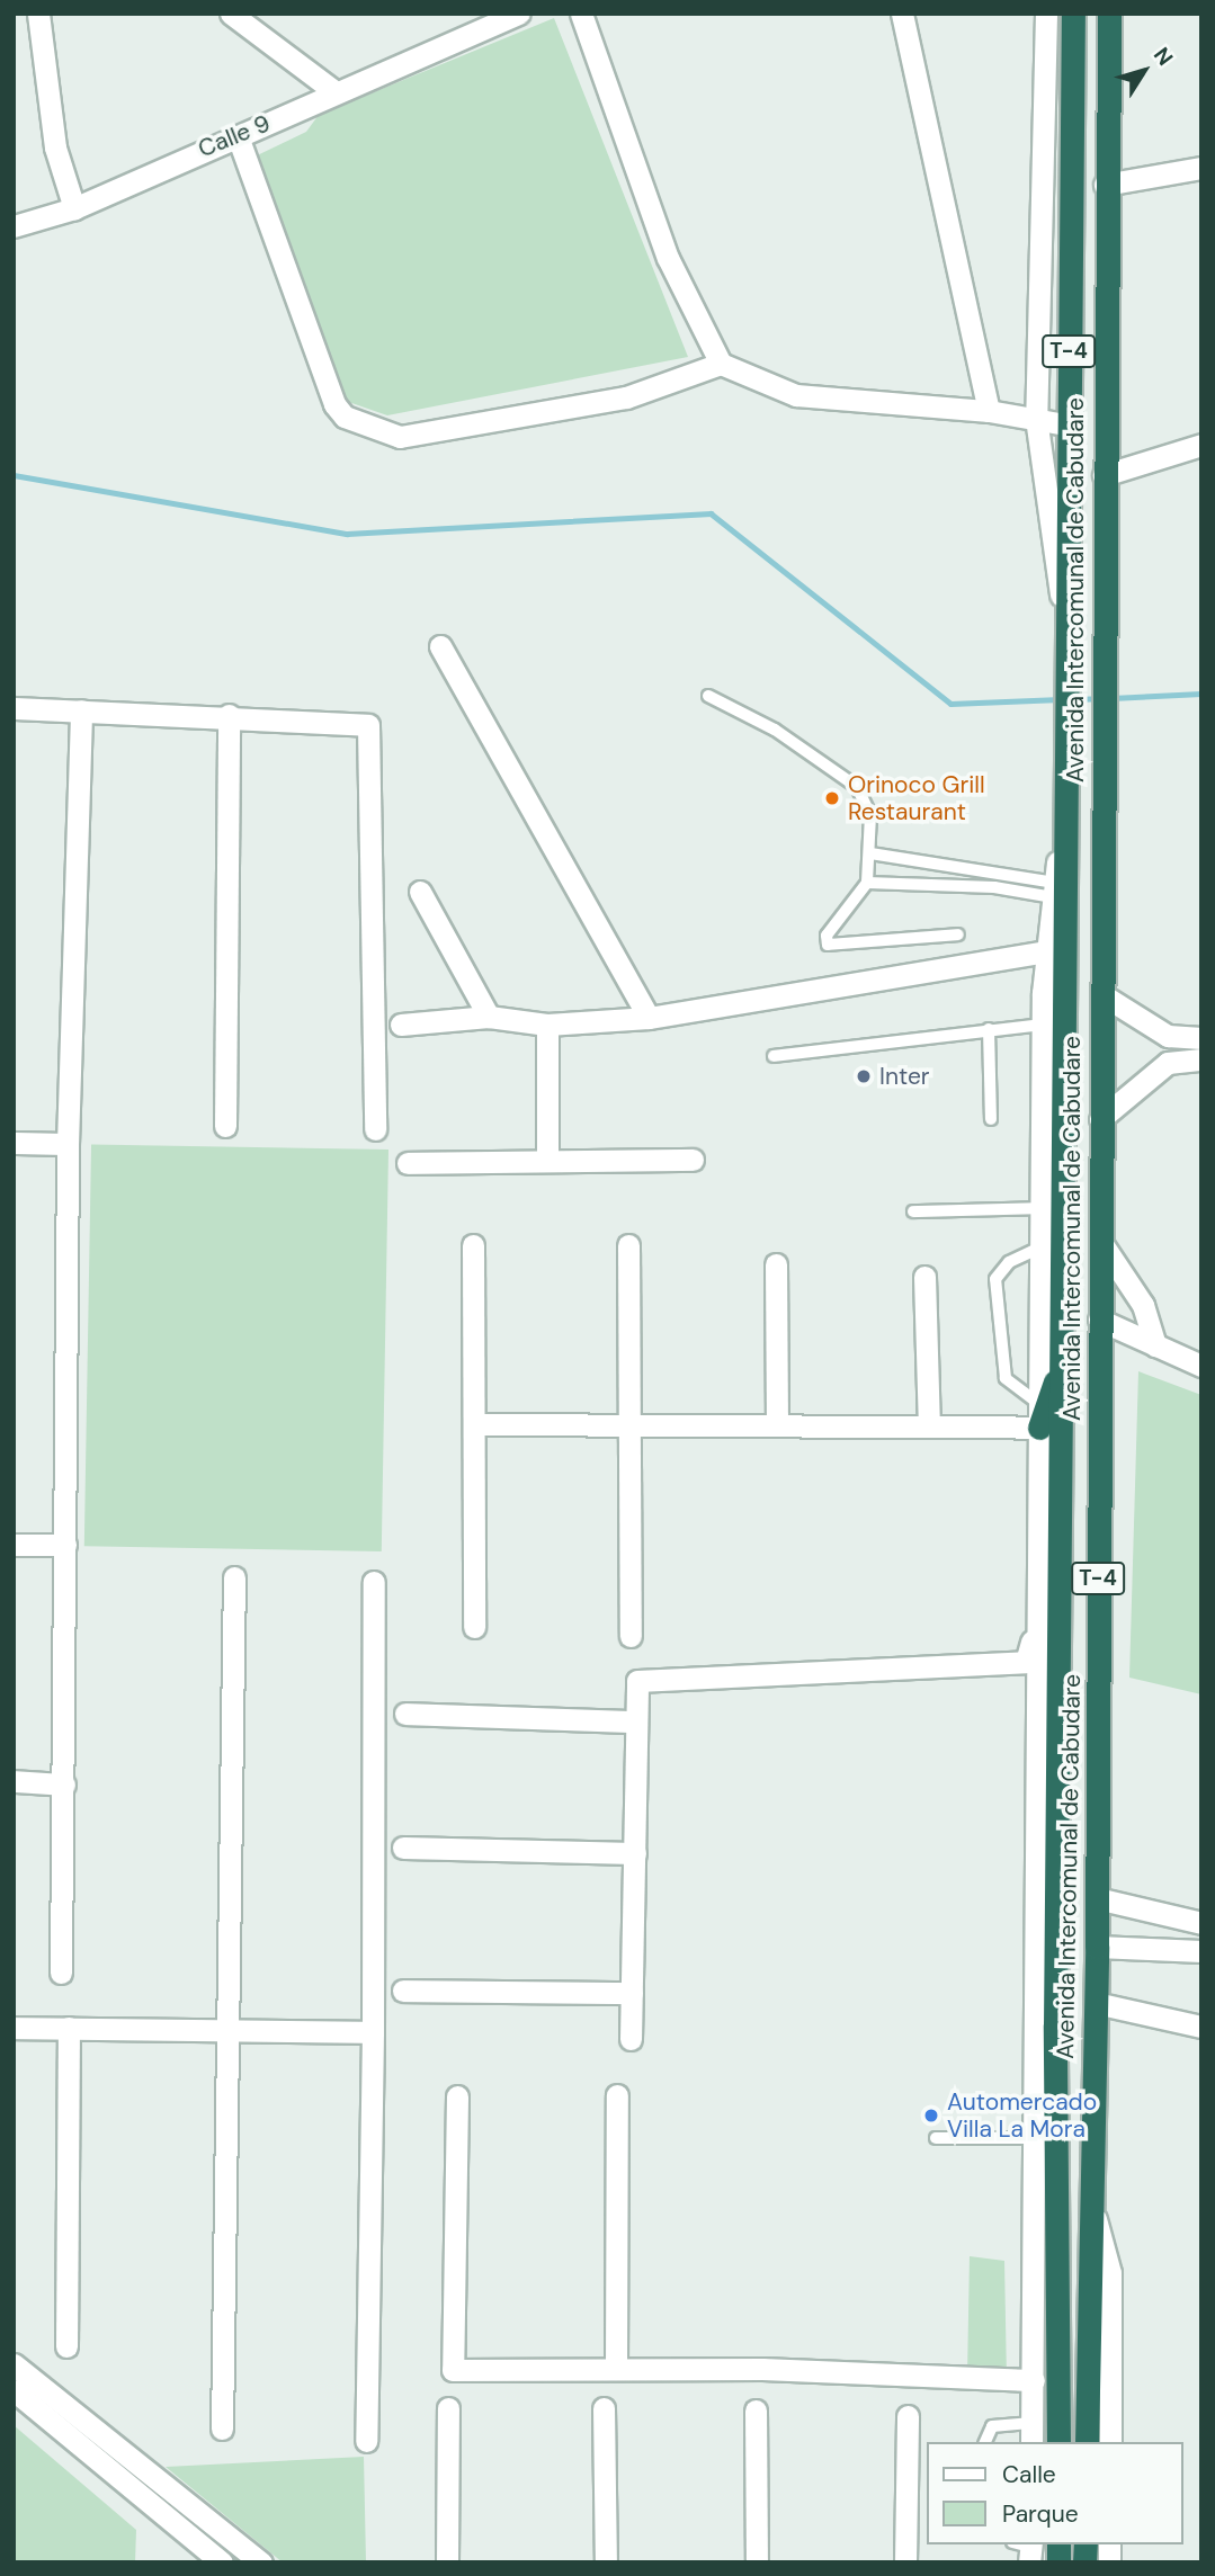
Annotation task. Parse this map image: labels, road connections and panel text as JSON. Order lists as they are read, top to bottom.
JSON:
{
  "streets": {
    "highway": ["T-4", "Avenida Intercomunal de Cabudare"],
    "street": ["Calle 9"]
  },
  "places": ["Orinoco Grill Restaurant", "Inter", "Automercado Villa La Mora"],
  "legend": ["Calle", "Parque"],
  "north": "top right"
}
